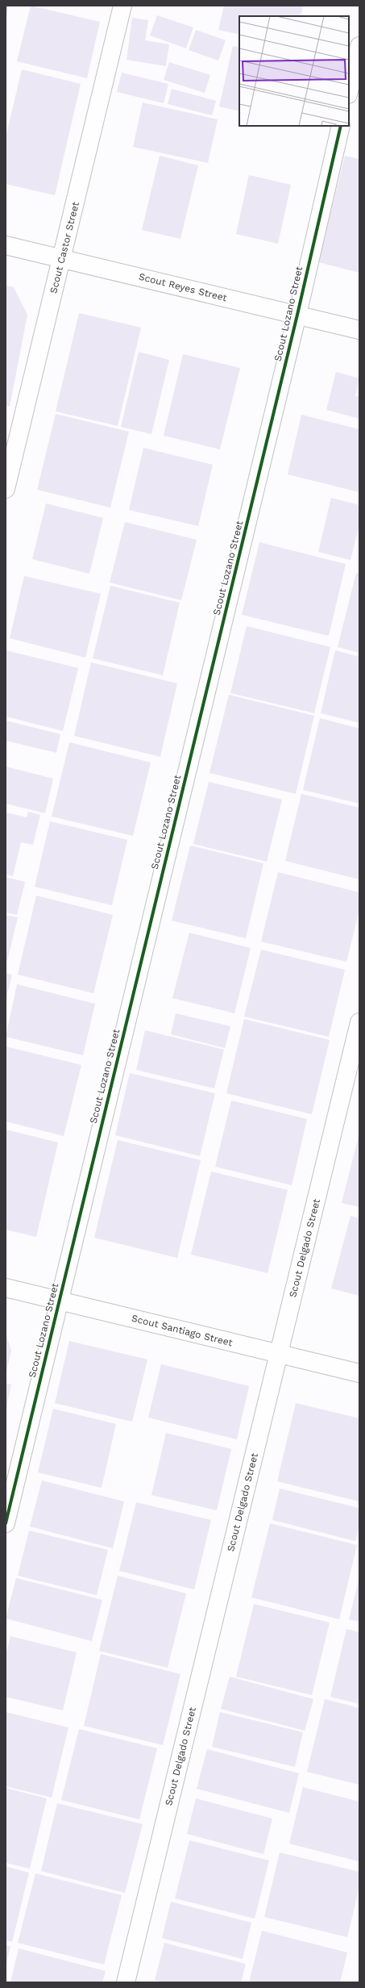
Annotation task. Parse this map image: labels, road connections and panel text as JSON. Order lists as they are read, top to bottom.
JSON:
{
  "streets": {
    "street": [
      "Scout Castor Street",
      "Scout Reyes Street",
      "Scout Lozano Street",
      "Scout Delgado Street",
      "Scout Santiago Street"
    ]
  },
  "crossings": [
    ["Scout Castor Street", "Scout Reyes Street"],
    ["Scout Reyes Street", "Scout Lozano Street"],
    ["Scout Lozano Street", "Scout Santiago Street"],
    ["Scout Delgado Street", "Scout Santiago Street"]
  ]
}
